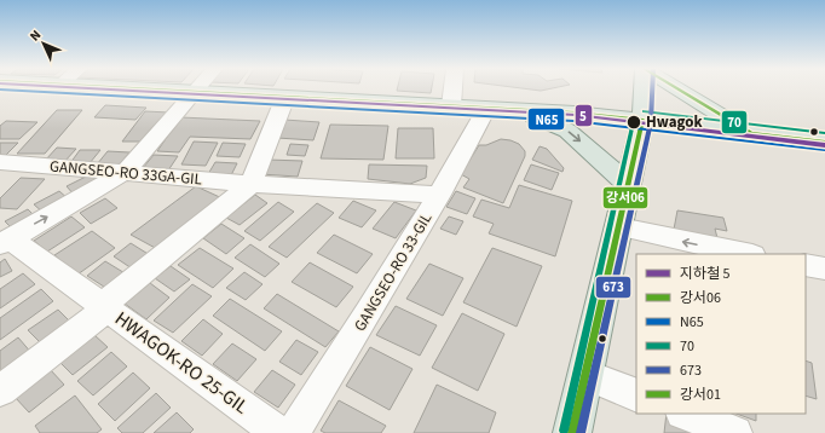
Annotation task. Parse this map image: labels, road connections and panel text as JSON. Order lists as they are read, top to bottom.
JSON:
{
  "streets": {
    "street": ["GANGSEO-RO 33GA-GIL", "GANGSEO-RO 33-GIL", "HWAGOK-RO 25-GIL"]
  },
  "crossings": [
    ["GANGSEO-RO 33GA-GIL", "GANGSEO-RO 33-GIL"]
  ],
  "places": ["Hwagok"],
  "lines": [
    "metro line 5",
    "transit line 강서06",
    "transit line 673",
    "transit line 강서01",
    "transit line N65",
    "transit line 70"
  ],
  "legend": [
    "지하철 5",
    "강서06",
    "N65",
    "70",
    "673",
    "강서01"
  ],
  "north": "top left"
}
